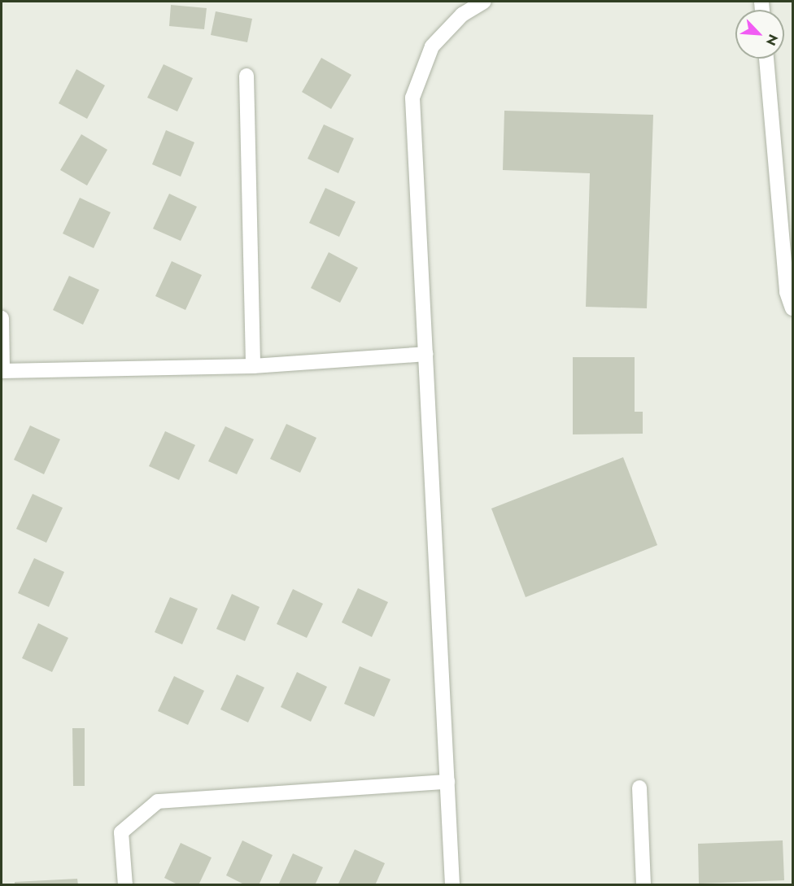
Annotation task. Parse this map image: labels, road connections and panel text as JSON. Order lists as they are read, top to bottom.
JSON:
{
  "north": "bottom right"
}
